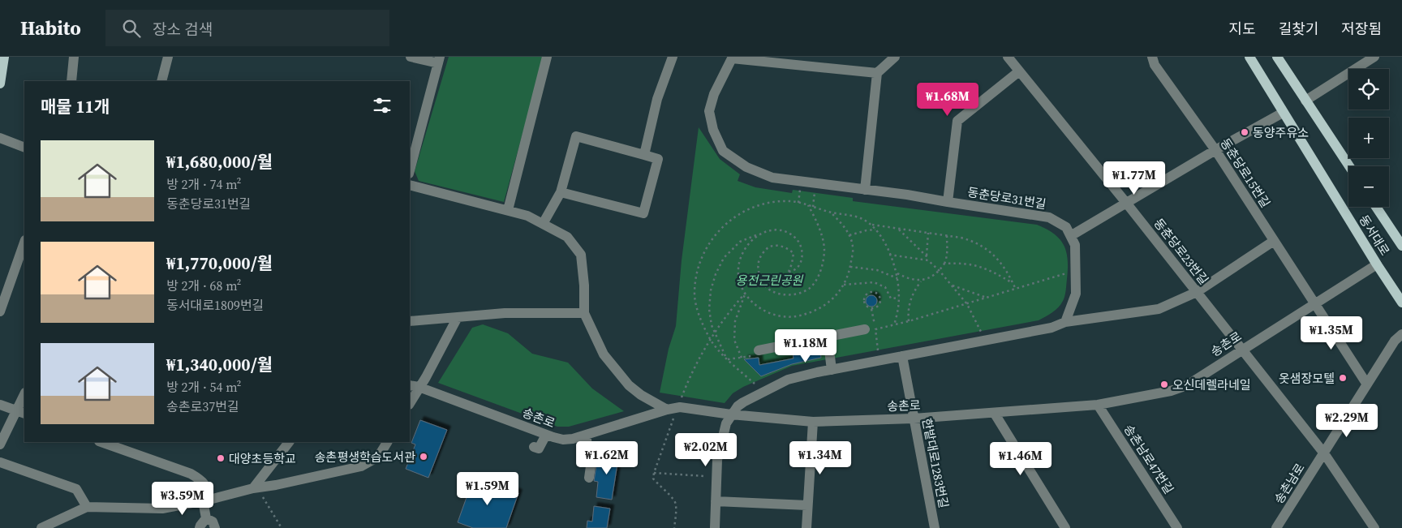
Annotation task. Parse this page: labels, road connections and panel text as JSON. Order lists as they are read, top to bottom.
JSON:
{
  "streets": {
    "main road": ["동서대로"],
    "street": [
      "동춘당로15번길",
      "동춘당로31번길",
      "동춘당로23번길",
      "송촌로",
      "송촌남로47번길",
      "한밭대로1283번길",
      "송촌남로"
    ]
  },
  "crossings": [
    ["동춘당로15번길", "송촌로"],
    ["동춘당로15번길", "송촌남로"],
    ["동서대로", "송촌로"],
    ["동춘당로23번길", "송촌로"],
    ["송촌로", "송촌남로47번길"],
    ["송촌로", "한밭대로1283번길"]
  ],
  "parks": ["용전근린공원"],
  "places": [
    "동양주유소",
    "옷샘장모텔",
    "오신데렐라네일",
    "송촌평생학습도서관",
    "대양초등학교"
  ],
  "page": {
    "header": "Habito",
    "search": "장소 검색",
    "nav": ["지도", "길찾기", "저장됨"],
    "map_buttons": ["+", "−"],
    "heading": "매물 11개",
    "price": [
      "₩1.68M",
      "₩1.77M",
      "₩1.35M",
      "₩1.18M",
      "₩2.29M",
      "₩2.02M",
      "₩1.62M",
      "₩1.34M",
      "₩1.46M",
      "₩1.59M",
      "₩3.59M"
    ],
    "list": [
      {
        "name": "₩1,680,000/월",
        "note": "방 2개 · 74 m² · 동춘당로31번길"
      },
      {
        "name": "₩1,770,000/월",
        "note": "방 2개 · 68 m² · 동서대로1809번길"
      },
      {
        "name": "₩1,340,000/월",
        "note": "방 2개 · 54 m² · 송촌로37번길"
      }
    ]
  }
}
